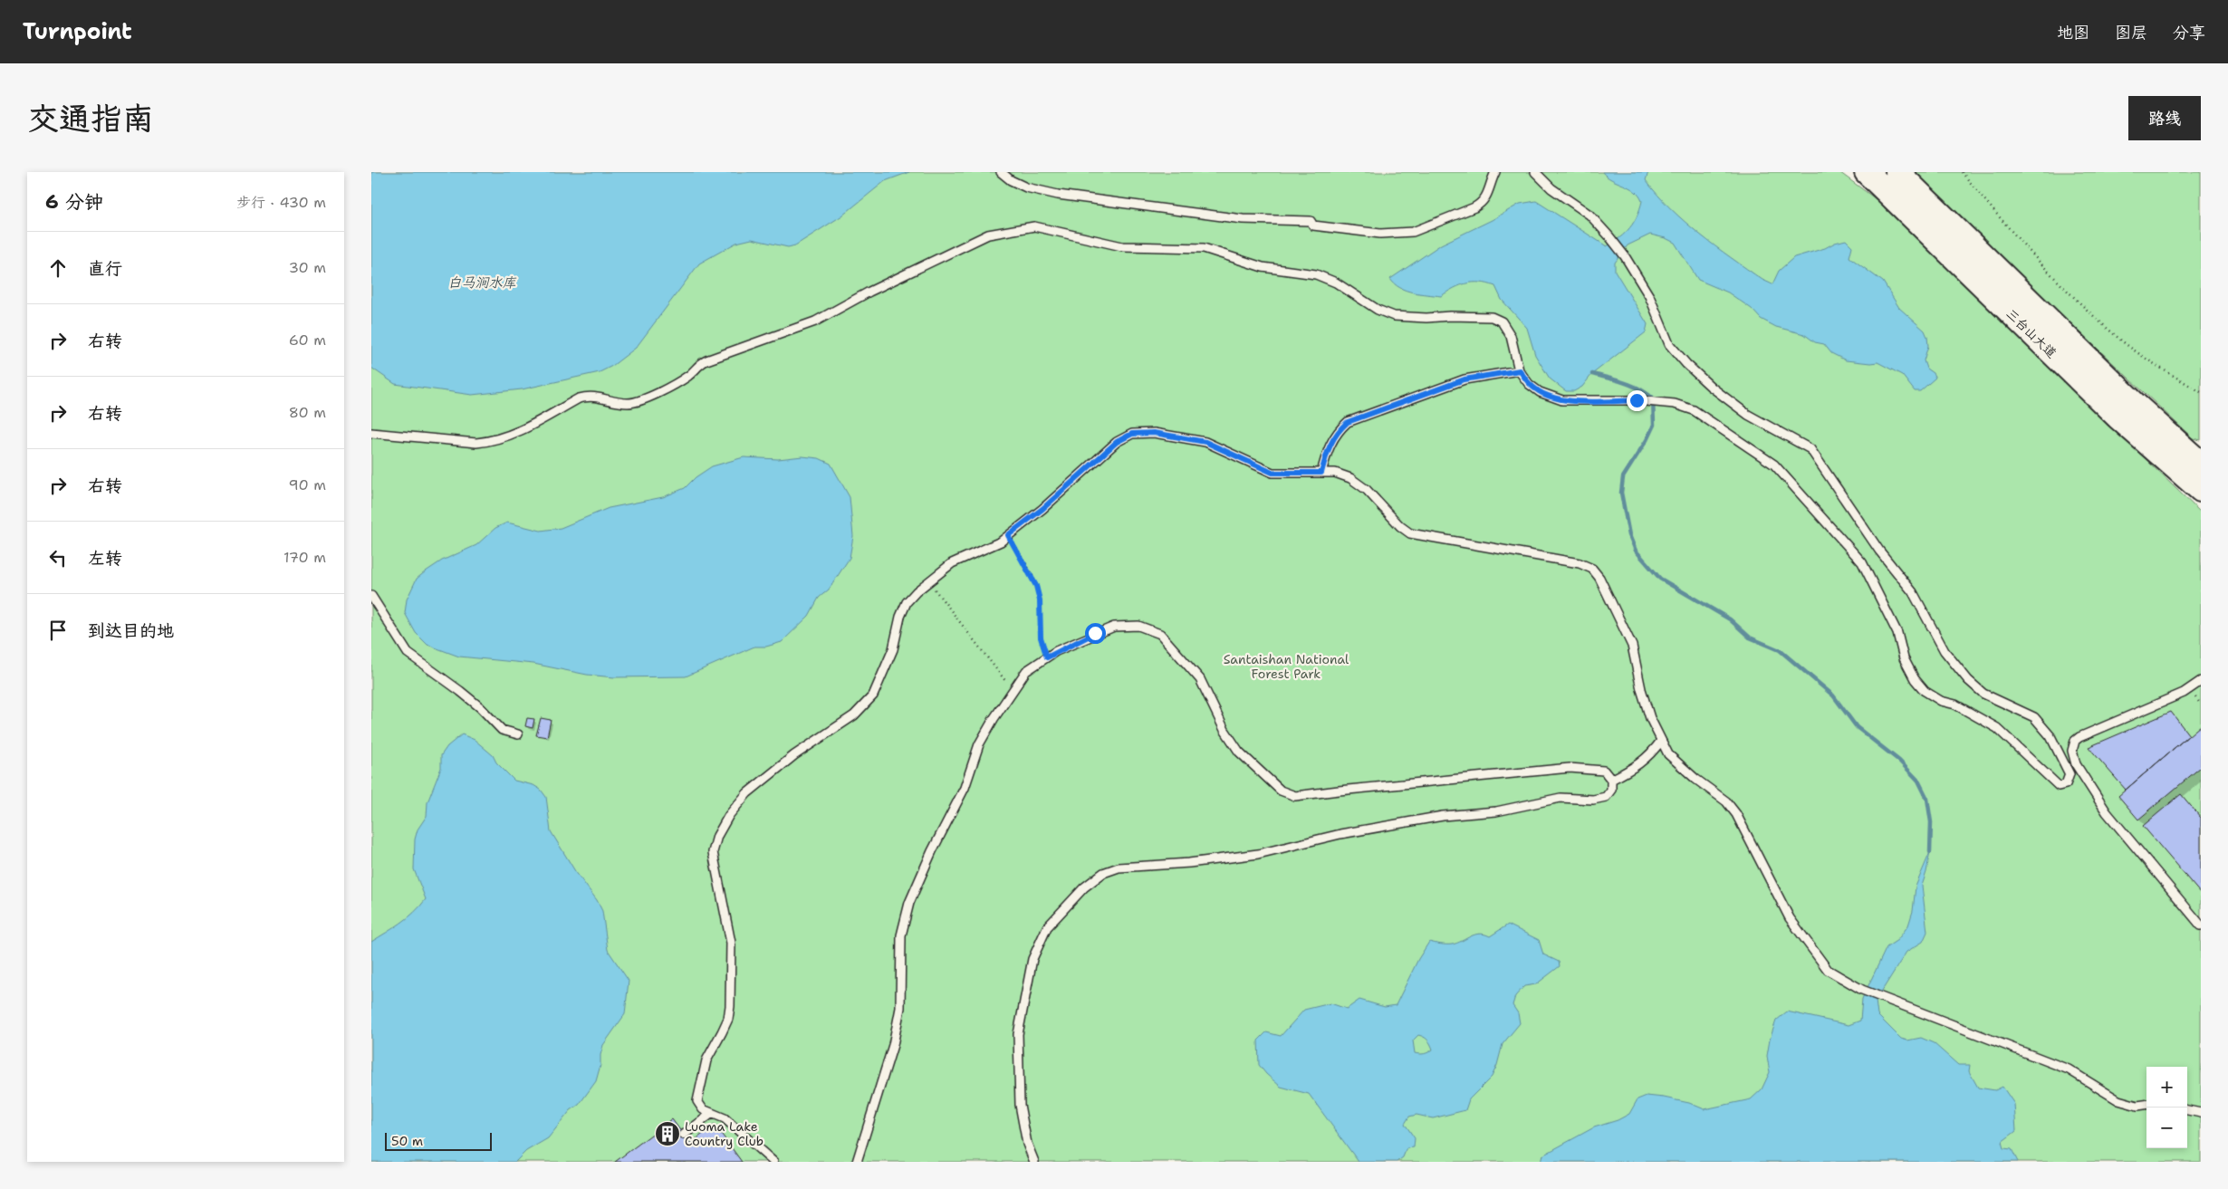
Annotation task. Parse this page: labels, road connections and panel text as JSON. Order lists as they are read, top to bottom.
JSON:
{
  "streets": {
    "main road": ["三台山大道"]
  },
  "water": ["白马涧水库"],
  "parks": ["Santaishan National Forest Park"],
  "places": {
    "building": ["Luoma Lake Country Club"]
  },
  "scale_bar": "50 m",
  "page": {
    "header": "Turnpoint",
    "nav": ["地图", "图层", "分享"],
    "buttons": "路线",
    "title": "交通指南",
    "heading": ["6 分钟", "步行 · 430 m"],
    "list": [
      ["直行", "30 m"],
      ["右转", "60 m"],
      ["右转", "80 m"],
      ["右转", "90 m"],
      ["左转", "170 m"],
      "到达目的地"
    ],
    "map_buttons": ["+", "−"],
    "scale": "50 m"
  }
}
